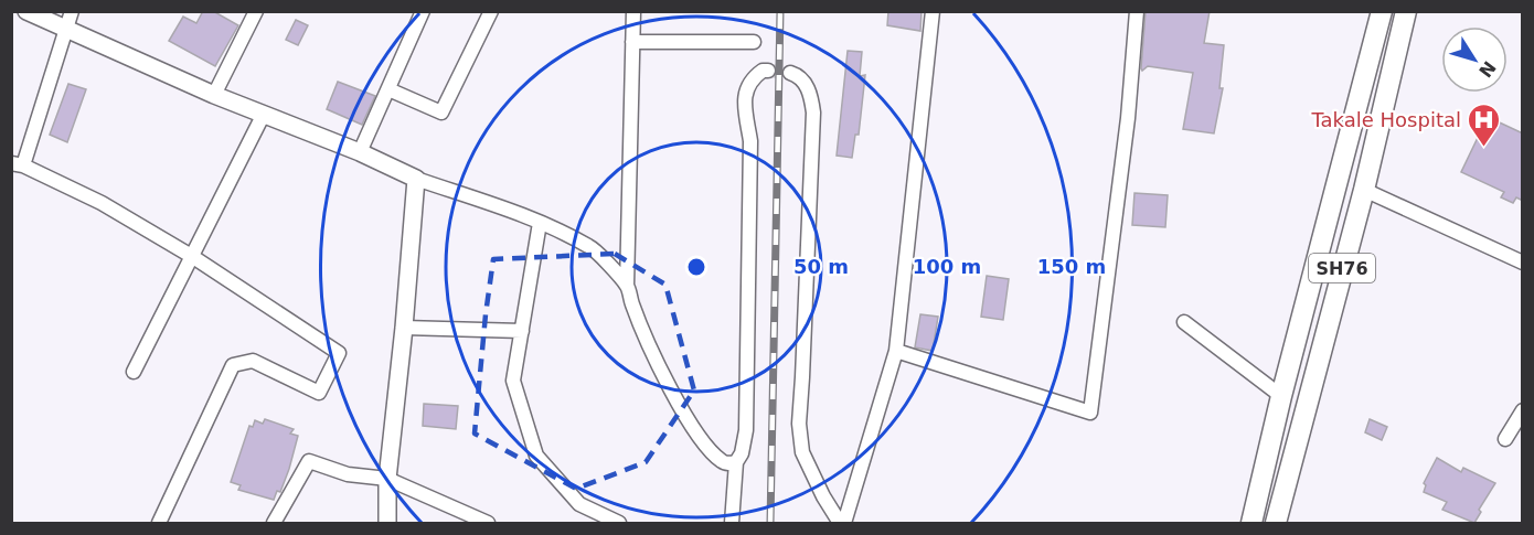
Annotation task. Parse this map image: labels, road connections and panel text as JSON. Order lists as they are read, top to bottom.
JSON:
{
  "streets": {
    "main road": ["SH76"]
  },
  "places": {
    "hospital": ["Takale Hospital"]
  },
  "north": "bottom right",
  "rings": ["50 m", "100 m", "150 m"]
}
